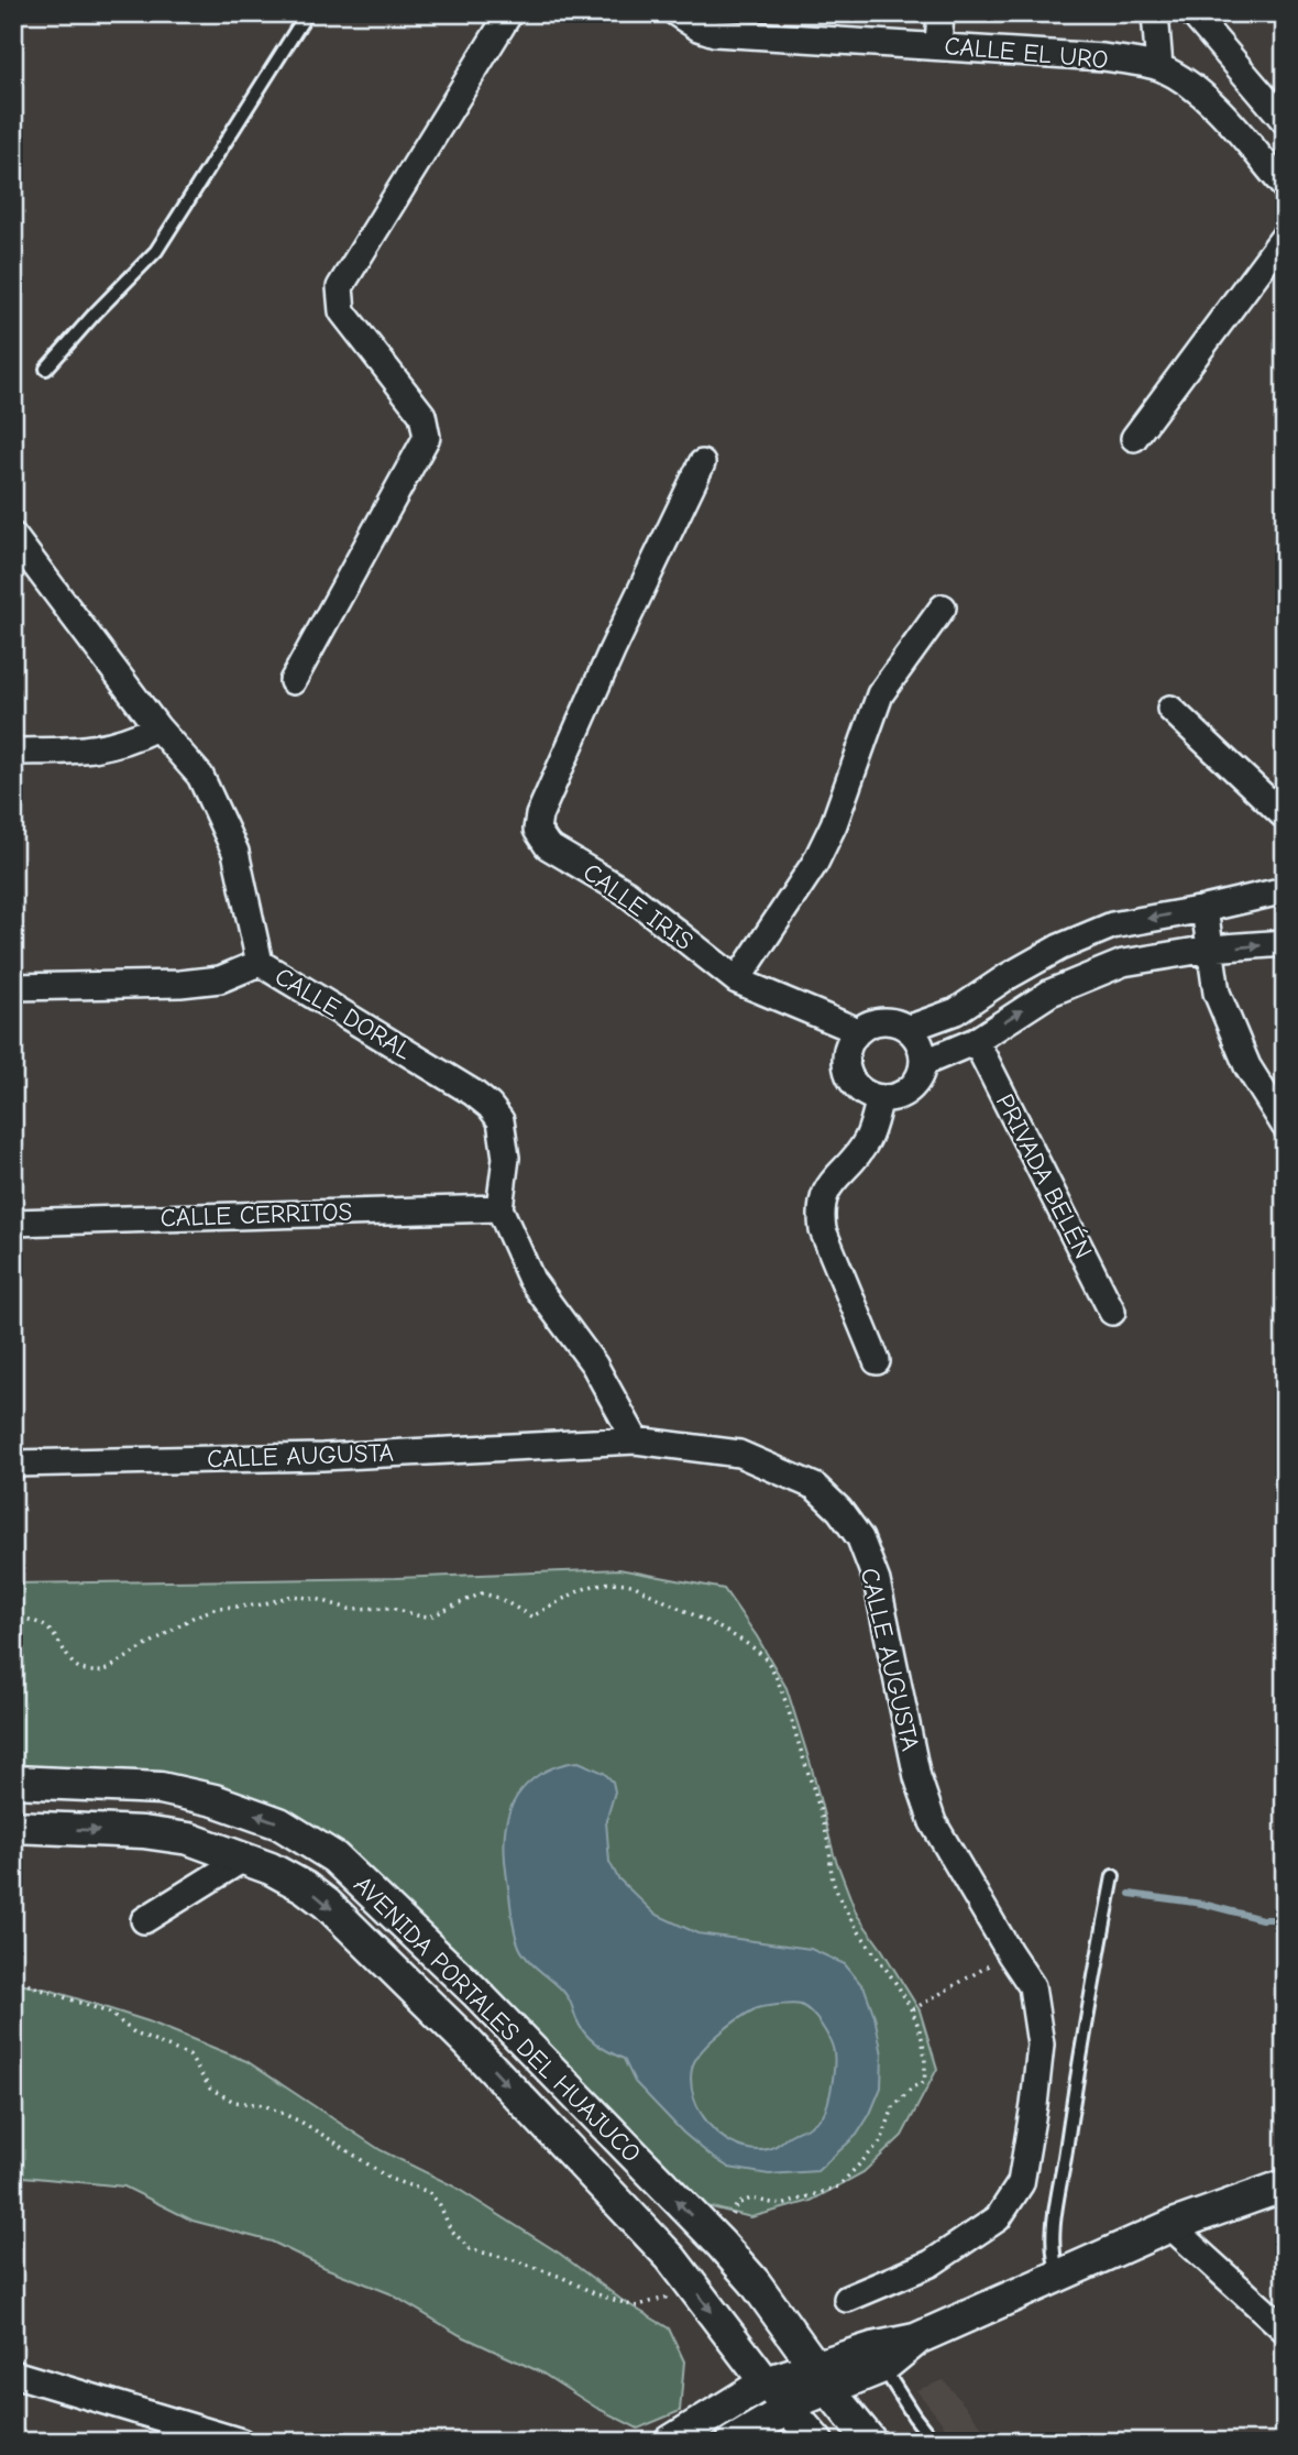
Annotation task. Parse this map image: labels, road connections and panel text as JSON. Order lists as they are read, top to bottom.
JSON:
{
  "streets": {
    "street": [
      "CALLE EL URO",
      "CALLE IRIS",
      "CALLE DORAL",
      "PRIVADA BELÉN",
      "CALLE CERRITOS",
      "CALLE AUGUSTA",
      "AVENIDA PORTALES DEL HUAJUCO"
    ]
  },
  "crossings": [
    ["CALLE DORAL", "CALLE CERRITOS"]
  ]
}
